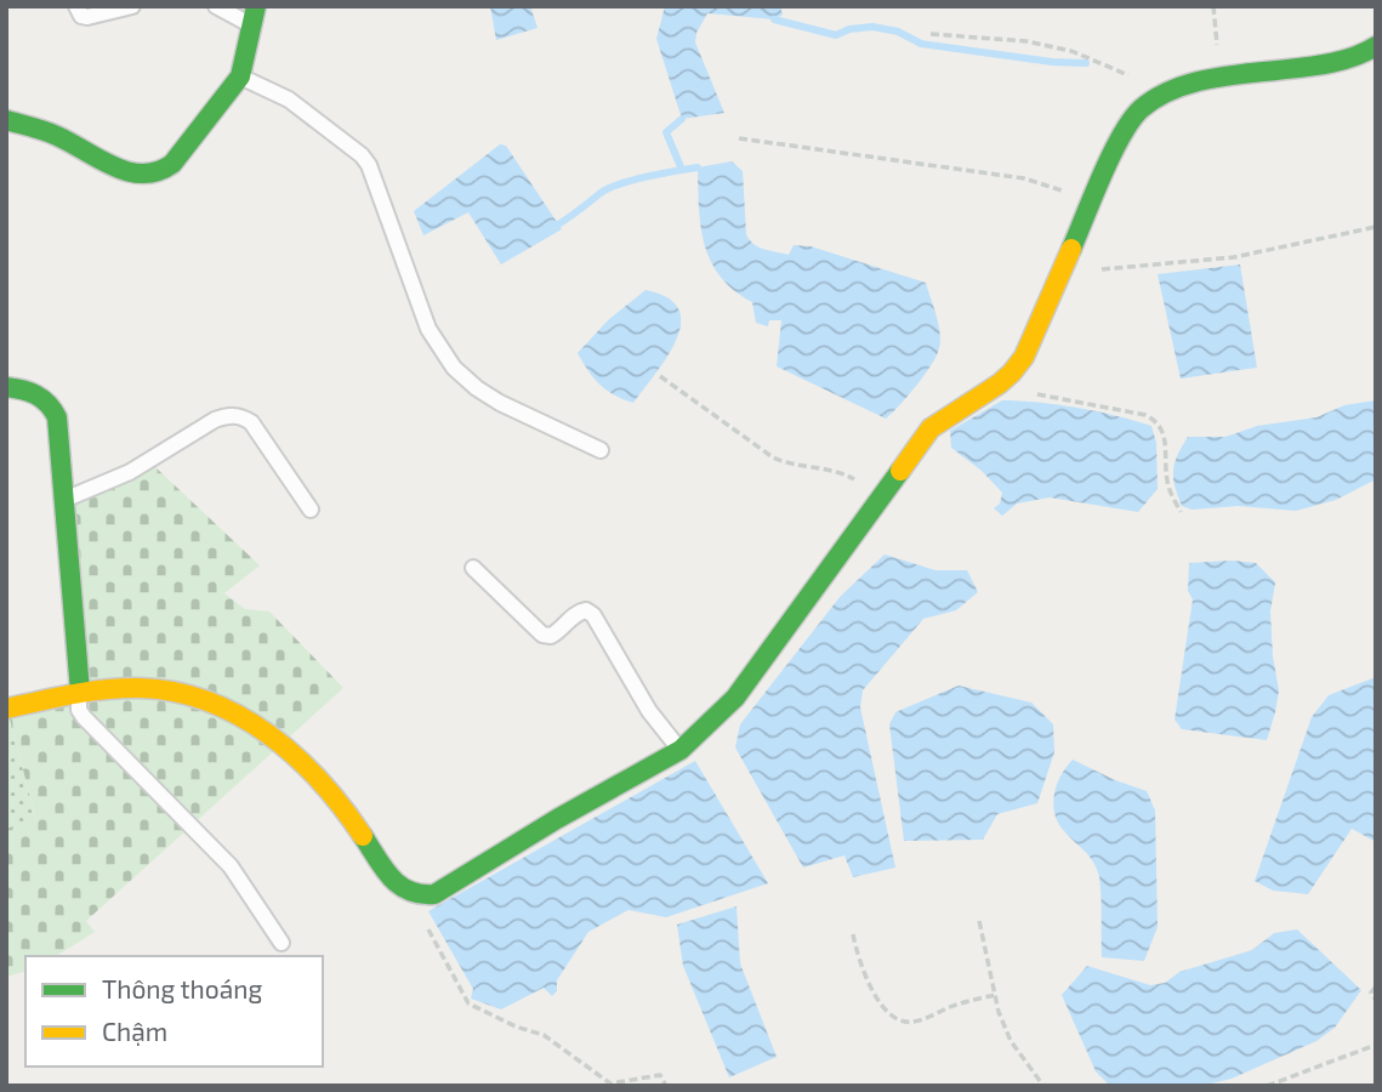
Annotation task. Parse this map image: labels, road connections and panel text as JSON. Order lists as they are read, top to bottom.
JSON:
{
  "legend": ["Thông thoáng", "Chậm"]
}
